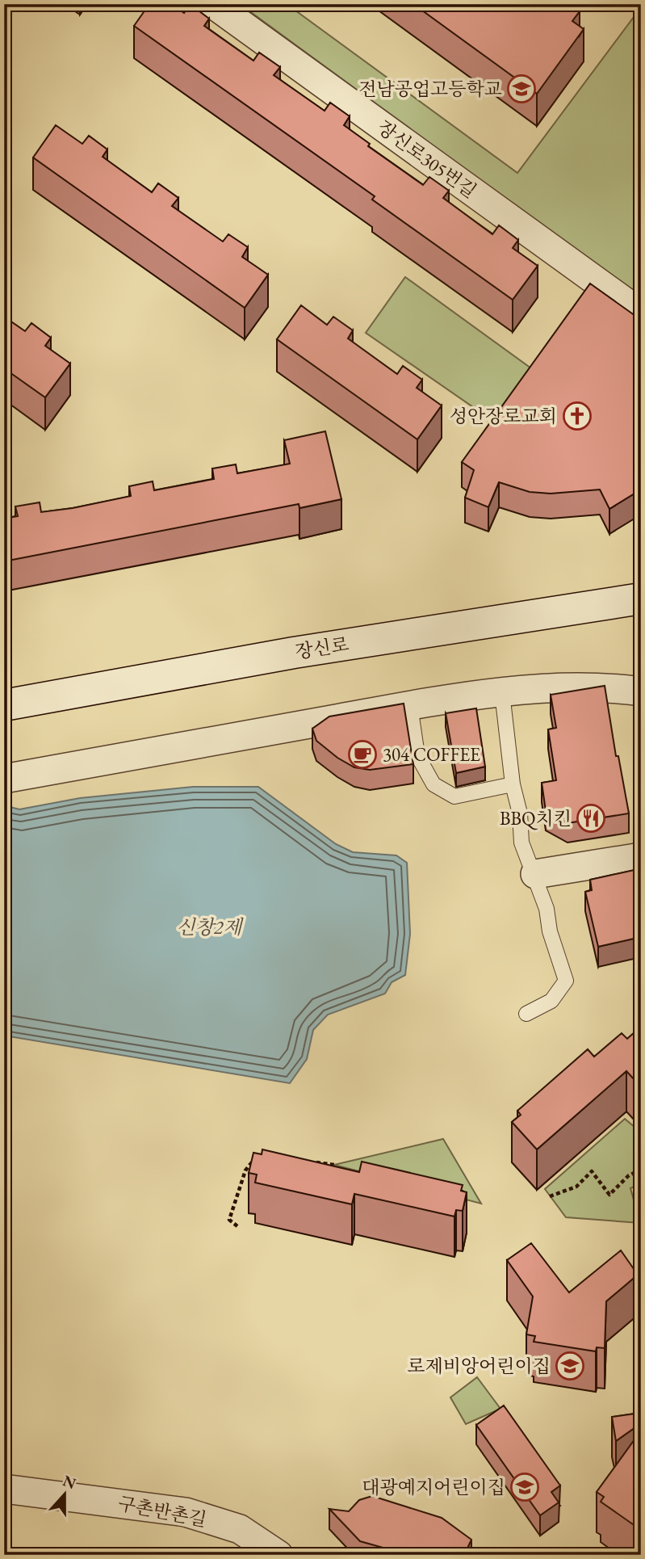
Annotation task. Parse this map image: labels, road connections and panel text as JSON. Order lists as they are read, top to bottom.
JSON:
{
  "streets": {
    "main road": ["장신로"],
    "street": ["장신로305번길", "구촌반촌길"]
  },
  "water": ["신창2제"],
  "places": {
    "school or university": ["전남공업고등학교", "로제비앙어린이집", "대광예지어린이집"],
    "church": ["성안장로교회"],
    "cafe": ["304 COFFEE"],
    "restaurant": ["BBQ치킨"]
  },
  "north": "top"
}
